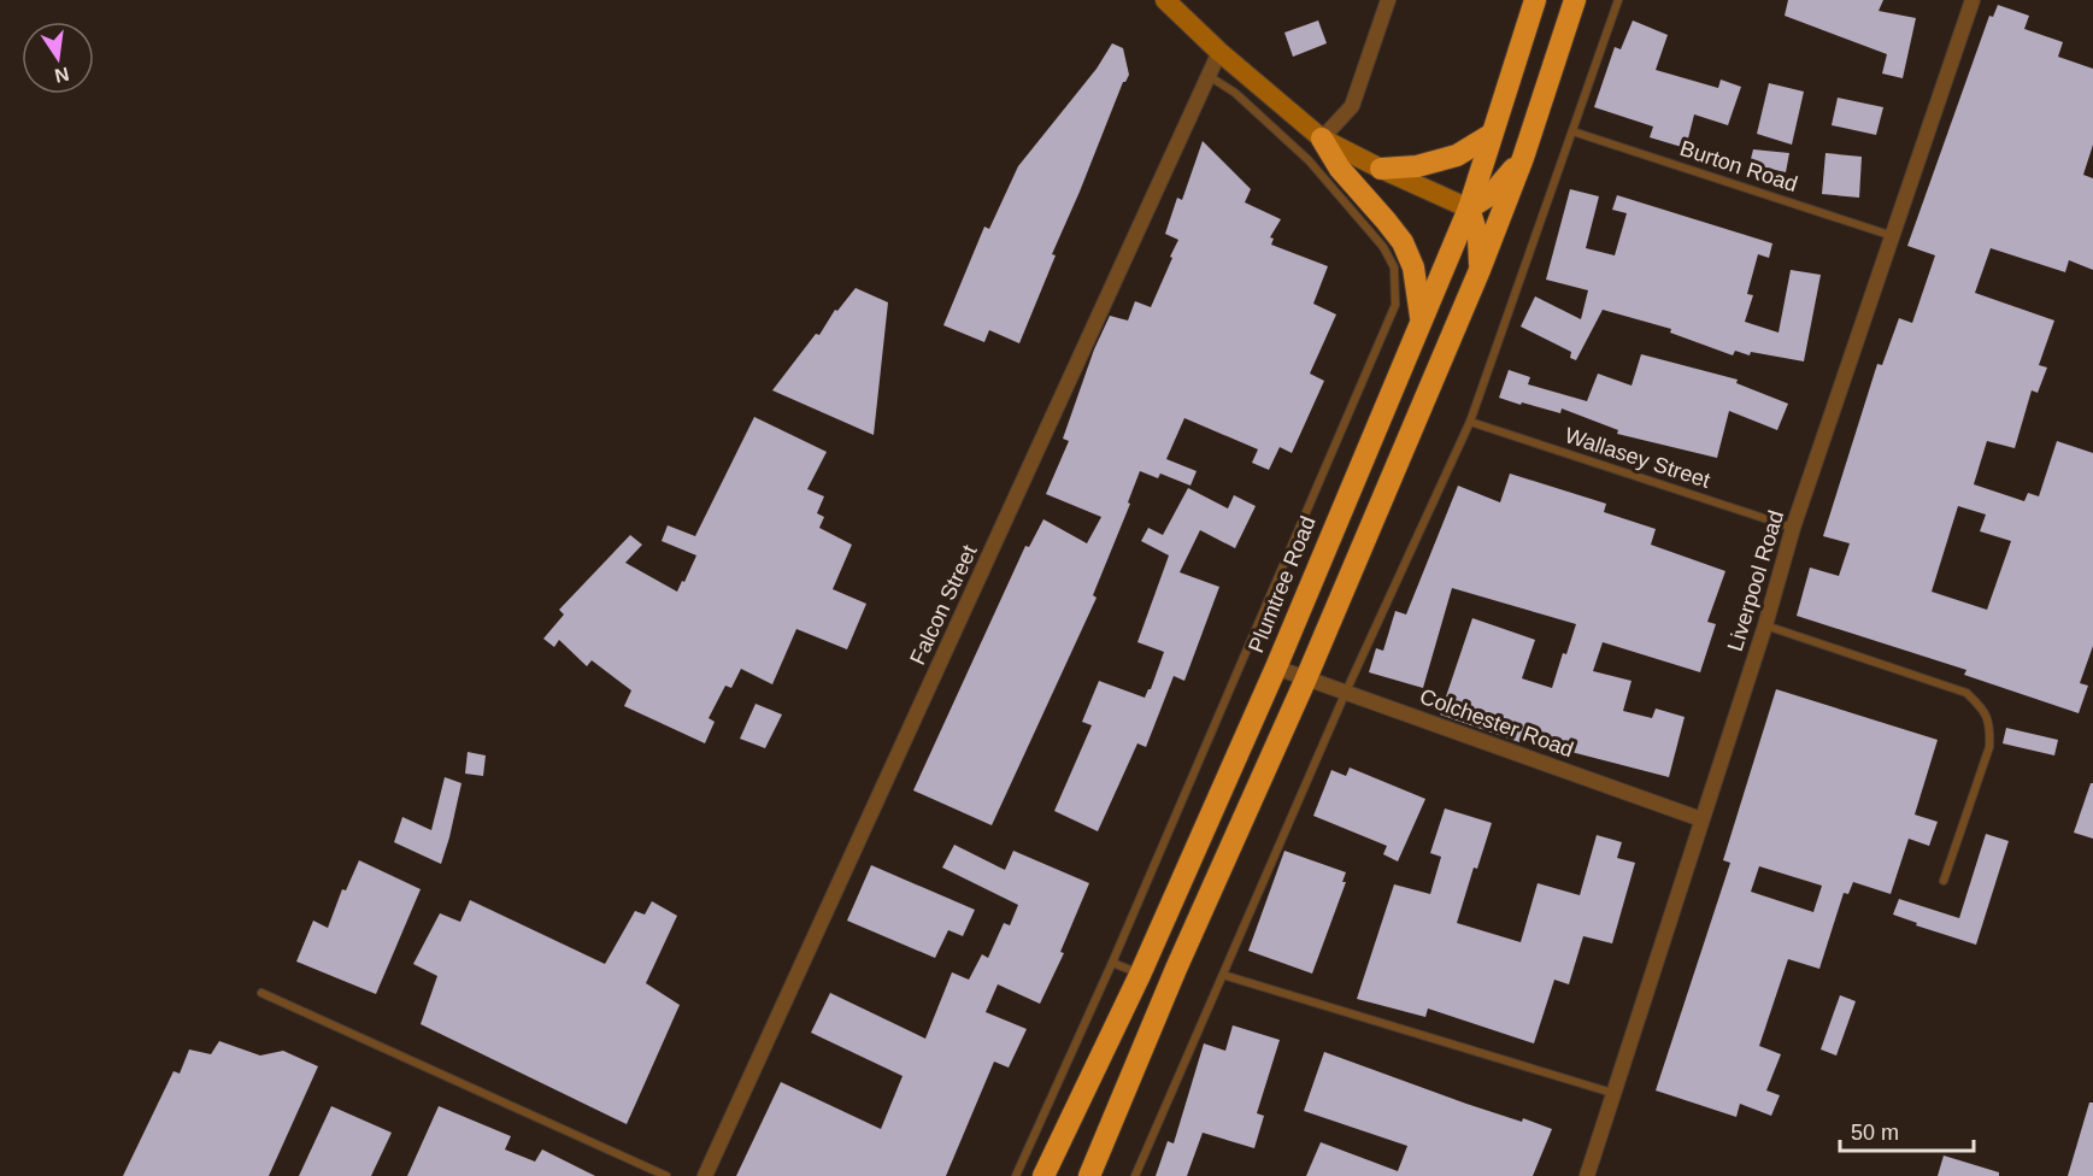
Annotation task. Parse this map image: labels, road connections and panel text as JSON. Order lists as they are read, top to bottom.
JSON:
{
  "streets": {
    "highway": ["Plumtree Road"],
    "street": ["Liverpool Road", "Falcon Street", "Colchester Road"],
    "lane": ["Burton Road", "Wallasey Street"]
  },
  "crossings": [
    ["Burton Road", "Liverpool Road"],
    ["Wallasey Street", "Liverpool Road"],
    ["Liverpool Road", "Colchester Road"],
    ["Plumtree Road", "Colchester Road"]
  ],
  "scale_bar": "50 m",
  "north": "bottom"
}
